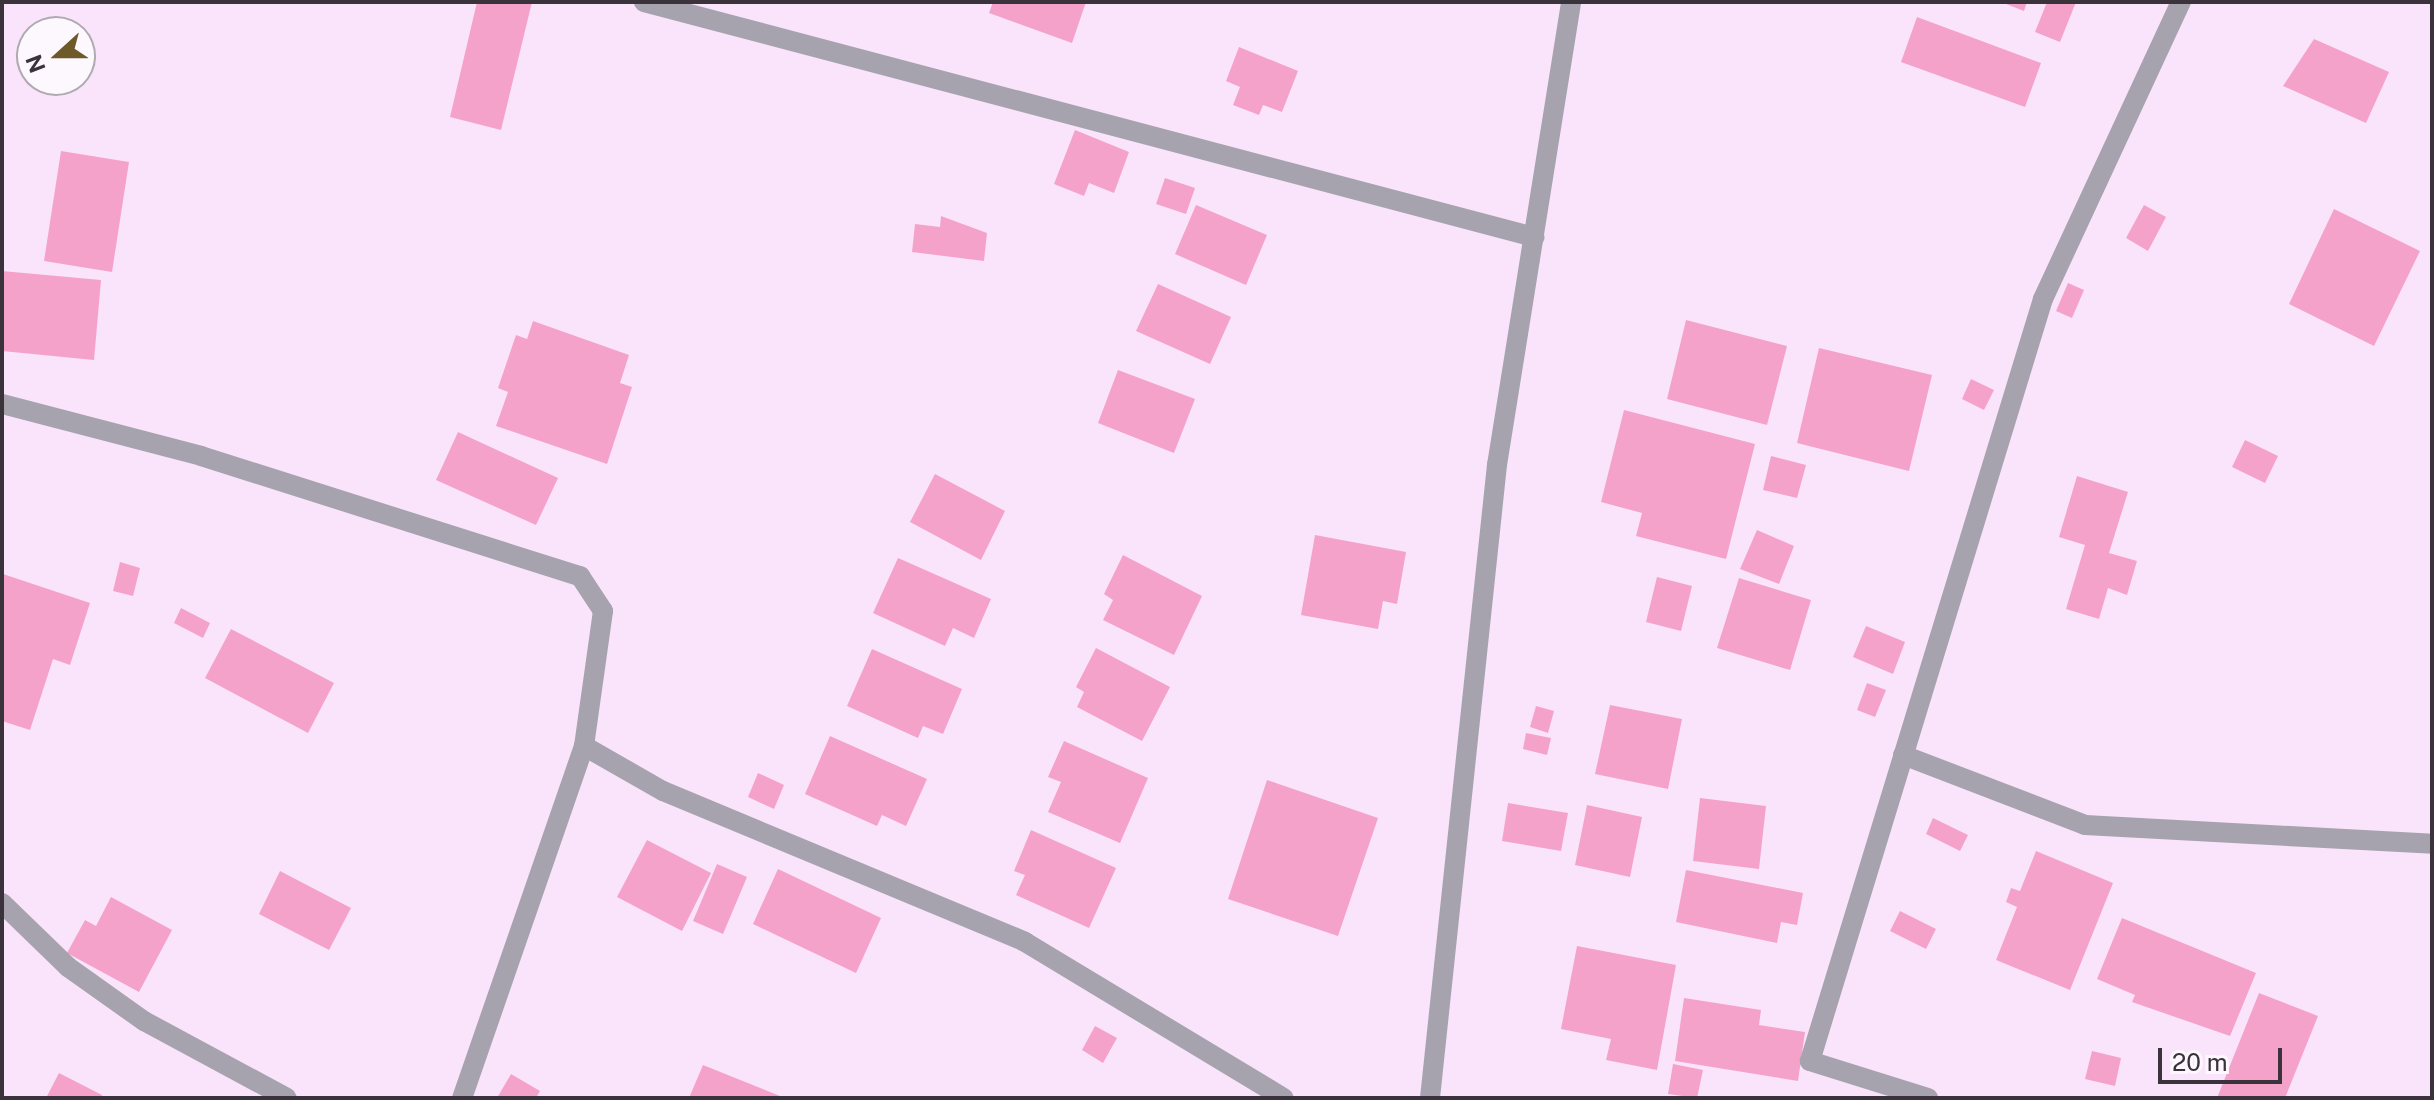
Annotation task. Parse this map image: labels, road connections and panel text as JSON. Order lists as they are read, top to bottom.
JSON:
{
  "scale_bar": "20 m",
  "north": "left"
}
